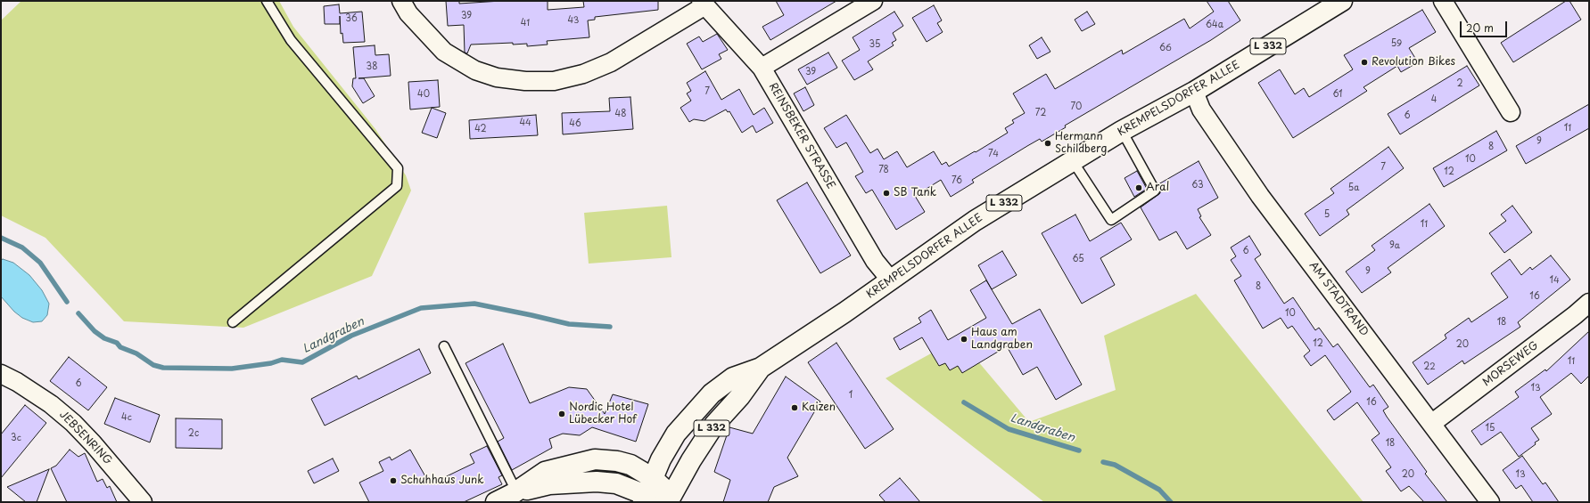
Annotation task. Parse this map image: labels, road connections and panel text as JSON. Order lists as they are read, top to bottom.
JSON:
{
  "streets": {
    "main road": ["L 332", "KREMPELSDORFER ALLEE"],
    "street": [
      "REINSBEKER STRASSE",
      "AM STADTRAND",
      "MORSEWEG",
      "JEBSENRING"
    ]
  },
  "crossings": [
    ["L 332", "KREMPELSDORFER ALLEE"],
    ["KREMPELSDORFER ALLEE", "REINSBEKER STRASSE"],
    ["KREMPELSDORFER ALLEE", "AM STADTRAND"],
    ["AM STADTRAND", "MORSEWEG"]
  ],
  "water": ["Landgraben"],
  "places": [
    "Revolution Bikes",
    "Hermann Schildberg",
    "Aral",
    "SB Tank",
    "Haus am Landgraben",
    "Kaizen",
    "Nordic Hotel Lübecker Hof",
    "Schuhhaus Junk"
  ],
  "house_numbers": [
    "39",
    "36",
    "43",
    "41",
    "64a",
    "59",
    "35",
    "66",
    "38",
    "39",
    "2",
    "7",
    "40",
    "61",
    "4",
    "70",
    "72",
    "48",
    "6",
    "44",
    "46",
    "11",
    "42",
    "9",
    "8",
    "74",
    "10",
    "7",
    "78",
    "12",
    "76",
    "63",
    "5a",
    "5",
    "11",
    "9a",
    "6",
    "65",
    "9",
    "14",
    "8",
    "16",
    "10",
    "18",
    "12",
    "20",
    "11",
    "22",
    "6",
    "13",
    "1",
    "16",
    "4c",
    "15",
    "2c",
    "3c",
    "18",
    "20",
    "13"
  ],
  "scale_bar": "20 m"
}
